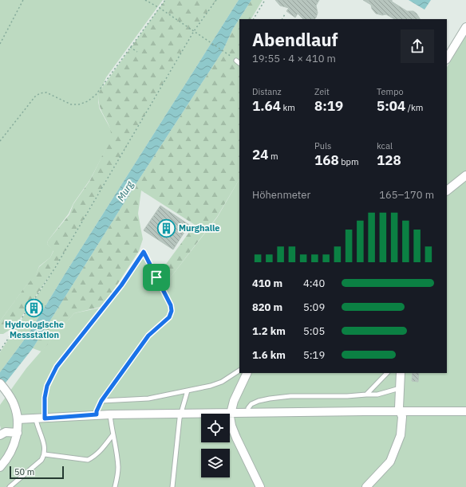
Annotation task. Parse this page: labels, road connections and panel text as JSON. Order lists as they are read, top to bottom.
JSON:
{
  "water": ["Murg"],
  "places": {
    "building": ["Murghalle", "Hydrologische Messstation"]
  },
  "scale_bar": "50 m",
  "page": {
    "heading": ["Abendlauf", "19:55 · 4 × 410 m"],
    "stats": [
      ["Distanz", "1.64 km"],
      ["Zeit", "8:19"],
      ["Tempo", "5:04 /km"],
      ["24 m"],
      ["Puls", "168 bpm"],
      ["kcal", "128"]
    ],
    "chart": ["Höhenmeter", "165–170 m"],
    "list": [
      {
        "name": "410 m",
        "note": "4:40"
      },
      {
        "name": "820 m",
        "note": "5:09"
      },
      {
        "name": "1.2 km",
        "note": "5:05"
      },
      {
        "name": "1.6 km",
        "note": "5:19"
      }
    ],
    "scale": "50 m"
  }
}
